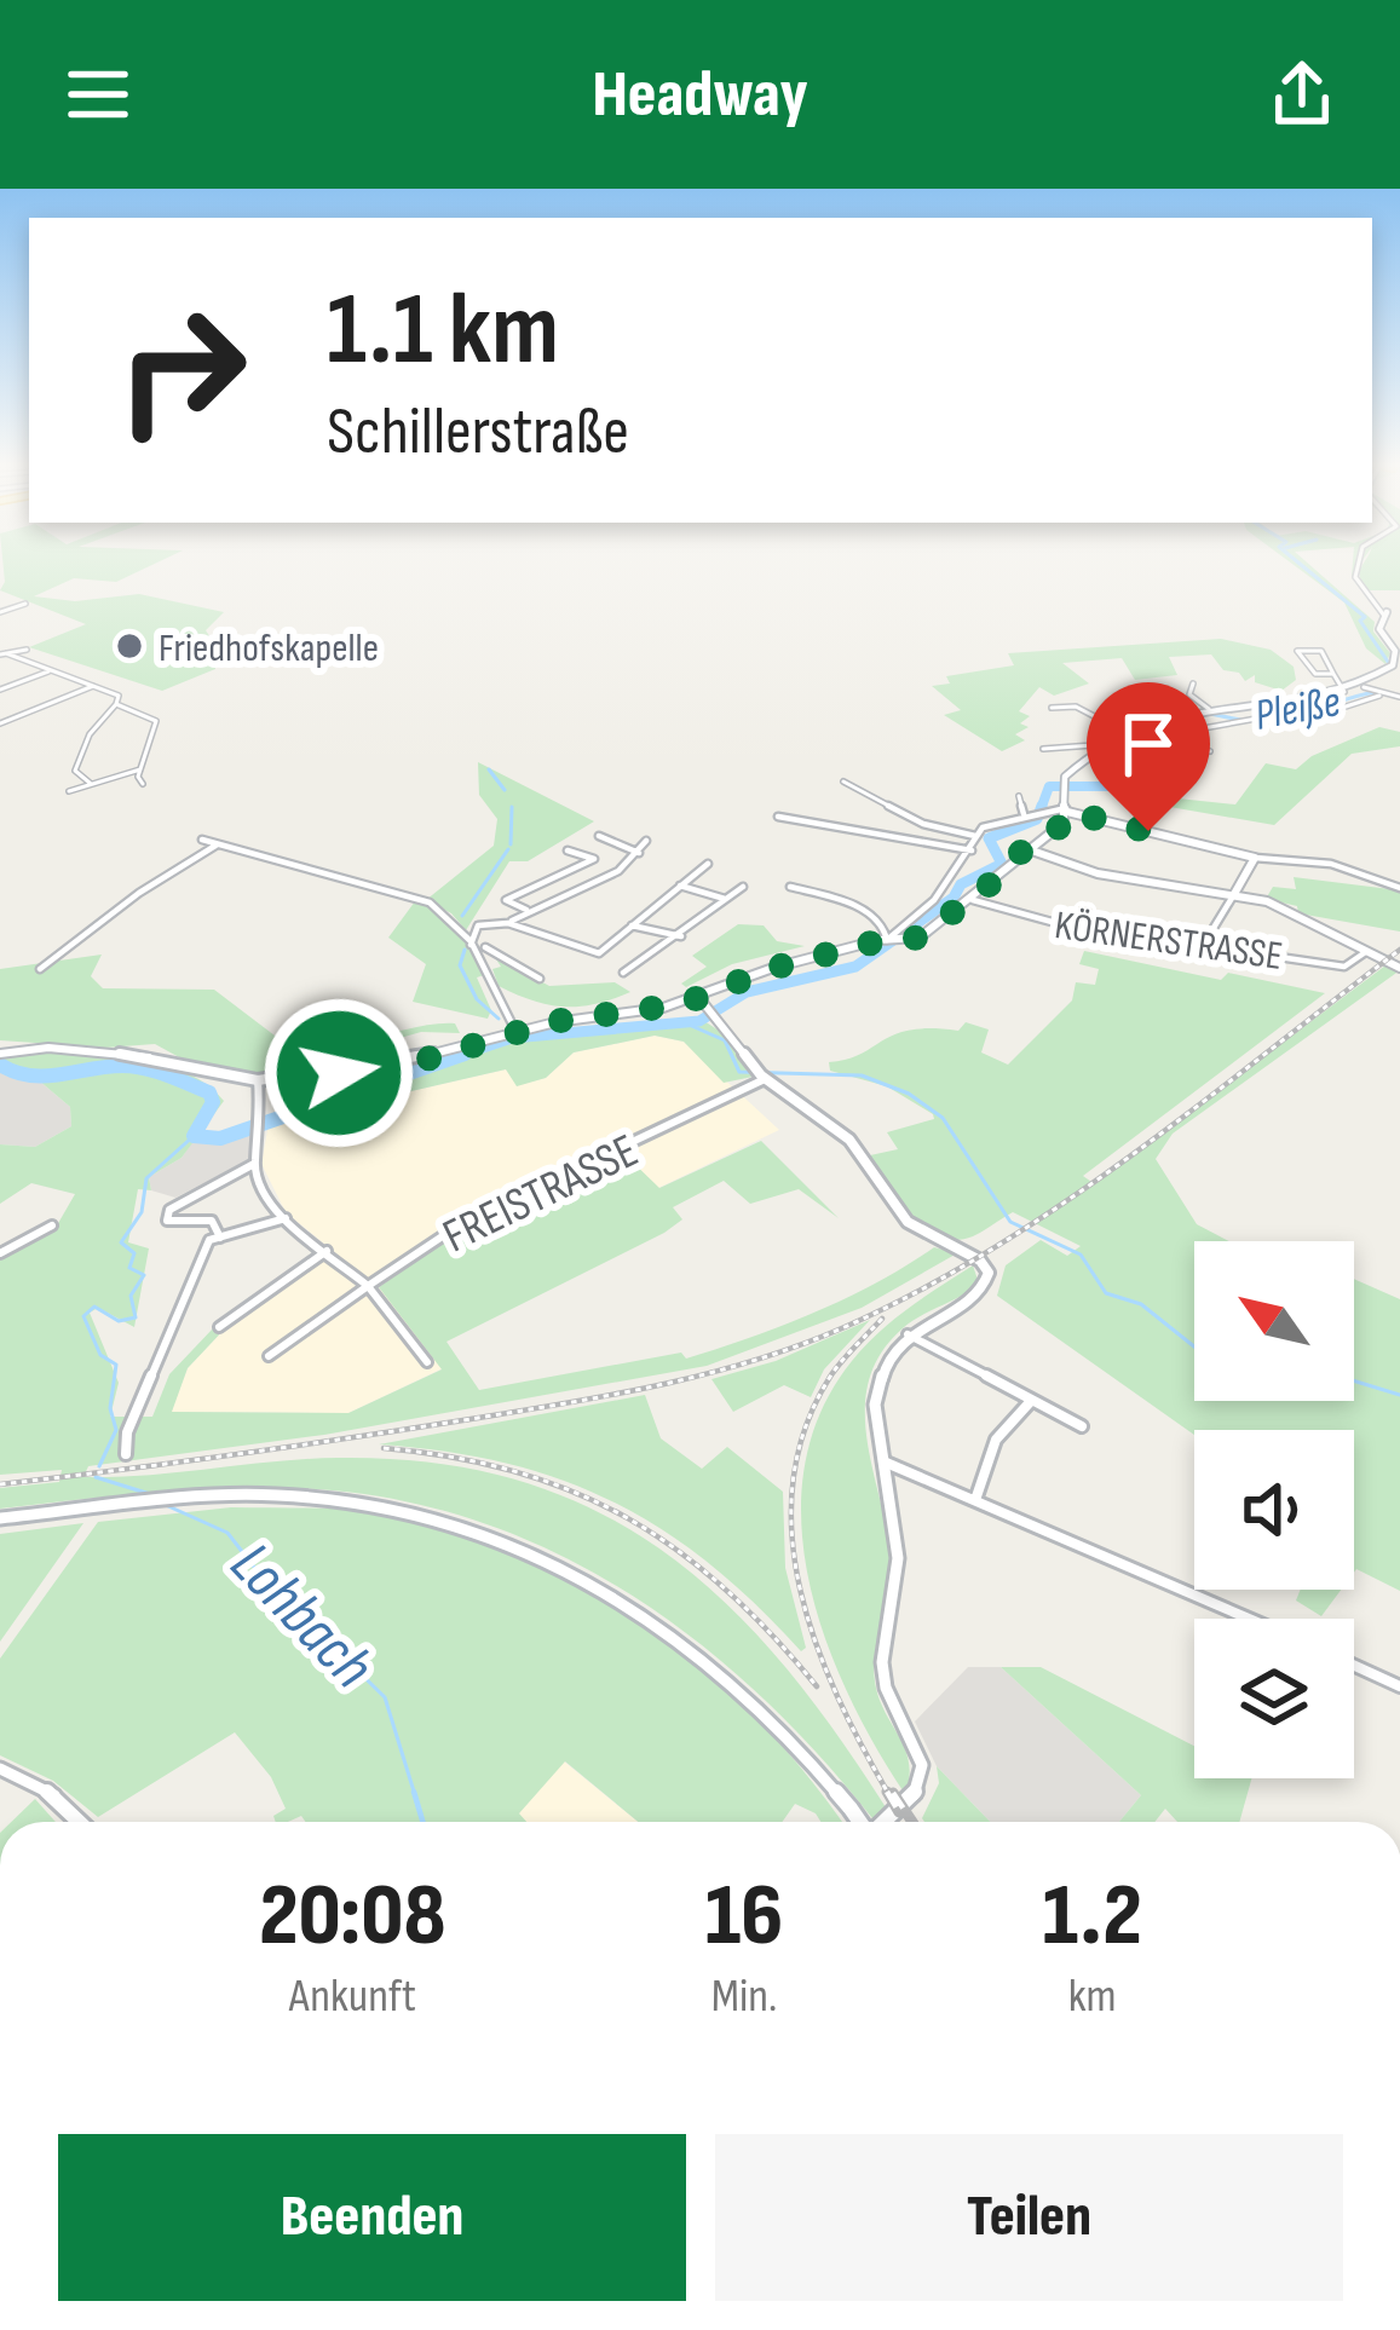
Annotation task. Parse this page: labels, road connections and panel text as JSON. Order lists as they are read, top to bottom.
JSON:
{
  "streets": {
    "street": ["KÖRNERSTRASSE", "FREISTRASSE"]
  },
  "water": ["Pleiße", "Lohbach"],
  "places": ["Friedhofskapelle"],
  "north": "top left",
  "page": {
    "header": "Headway",
    "turn": ["1.1 km", "Schillerstraße"],
    "eta": [
      "20:08",
      "Ankunft",
      "16",
      "Min.",
      "1.2",
      "km"
    ],
    "buttons": ["Beenden", "Teilen"]
  }
}
